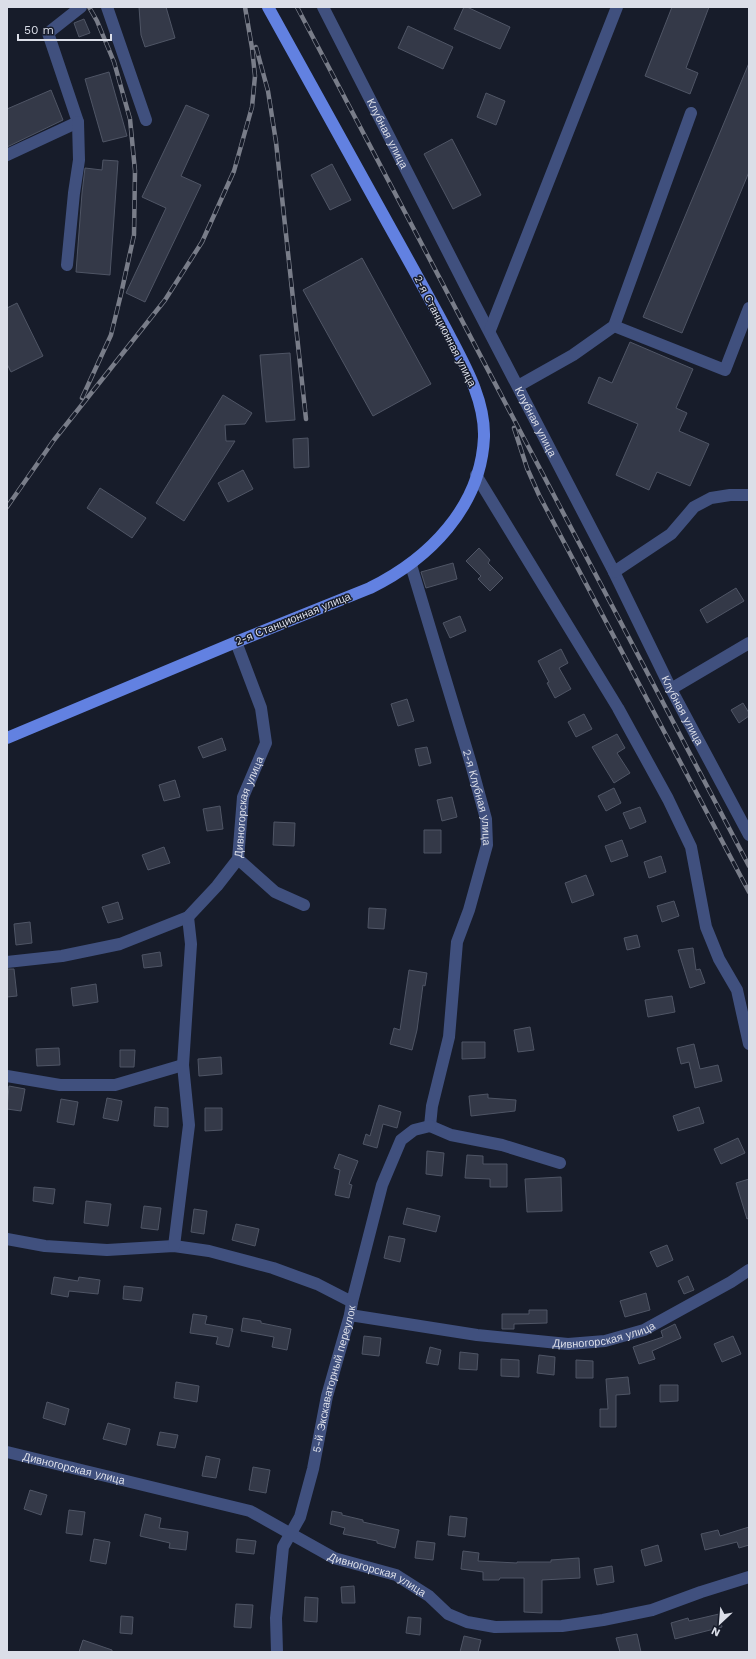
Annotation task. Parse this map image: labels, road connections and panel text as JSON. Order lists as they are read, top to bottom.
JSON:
{
  "streets": {
    "main road": ["2-я Станционная улица"],
    "street": [
      "Клубная улица",
      "2-я Клубная улица",
      "Дивногорская улица",
      "5-й Экскаваторный переулок"
    ]
  },
  "crossings": [
    ["2-я Станционная улица", "2-я Клубная улица"],
    ["2-я Станционная улица", "Дивногорская улица"],
    ["2-я Клубная улица", "5-й Экскаваторный переулок"],
    ["Дивногорская улица", "5-й Экскаваторный переулок"]
  ],
  "scale_bar": "50 m",
  "north": "bottom left"
}
